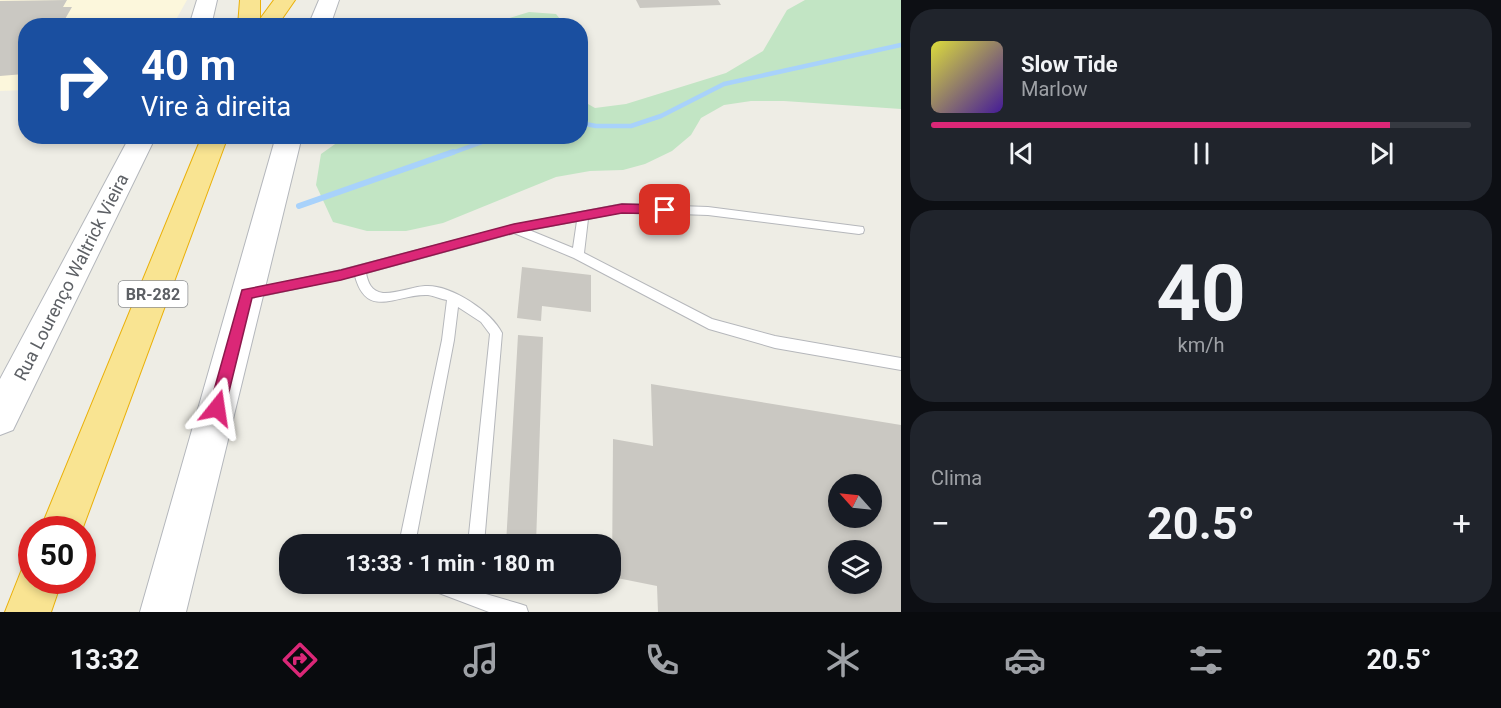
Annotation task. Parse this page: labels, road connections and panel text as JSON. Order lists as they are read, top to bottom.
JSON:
{
  "streets": {
    "highway": ["BR-282"],
    "main road": ["Rua Lourenço Waltrick Vieira"]
  },
  "north": "top left",
  "page": {
    "turn": ["40 m", "Vire à direita"],
    "song": ["Slow Tide", "Marlow"],
    "tile": [
      ["40", "km/h"],
      "Clima"
    ],
    "heat": ["−", "20.5°", "+"],
    "limit": "50",
    "trip": "13:33 · 1 min · 180 m",
    "tabs": ["13:32", "20.5°"]
  }
}
